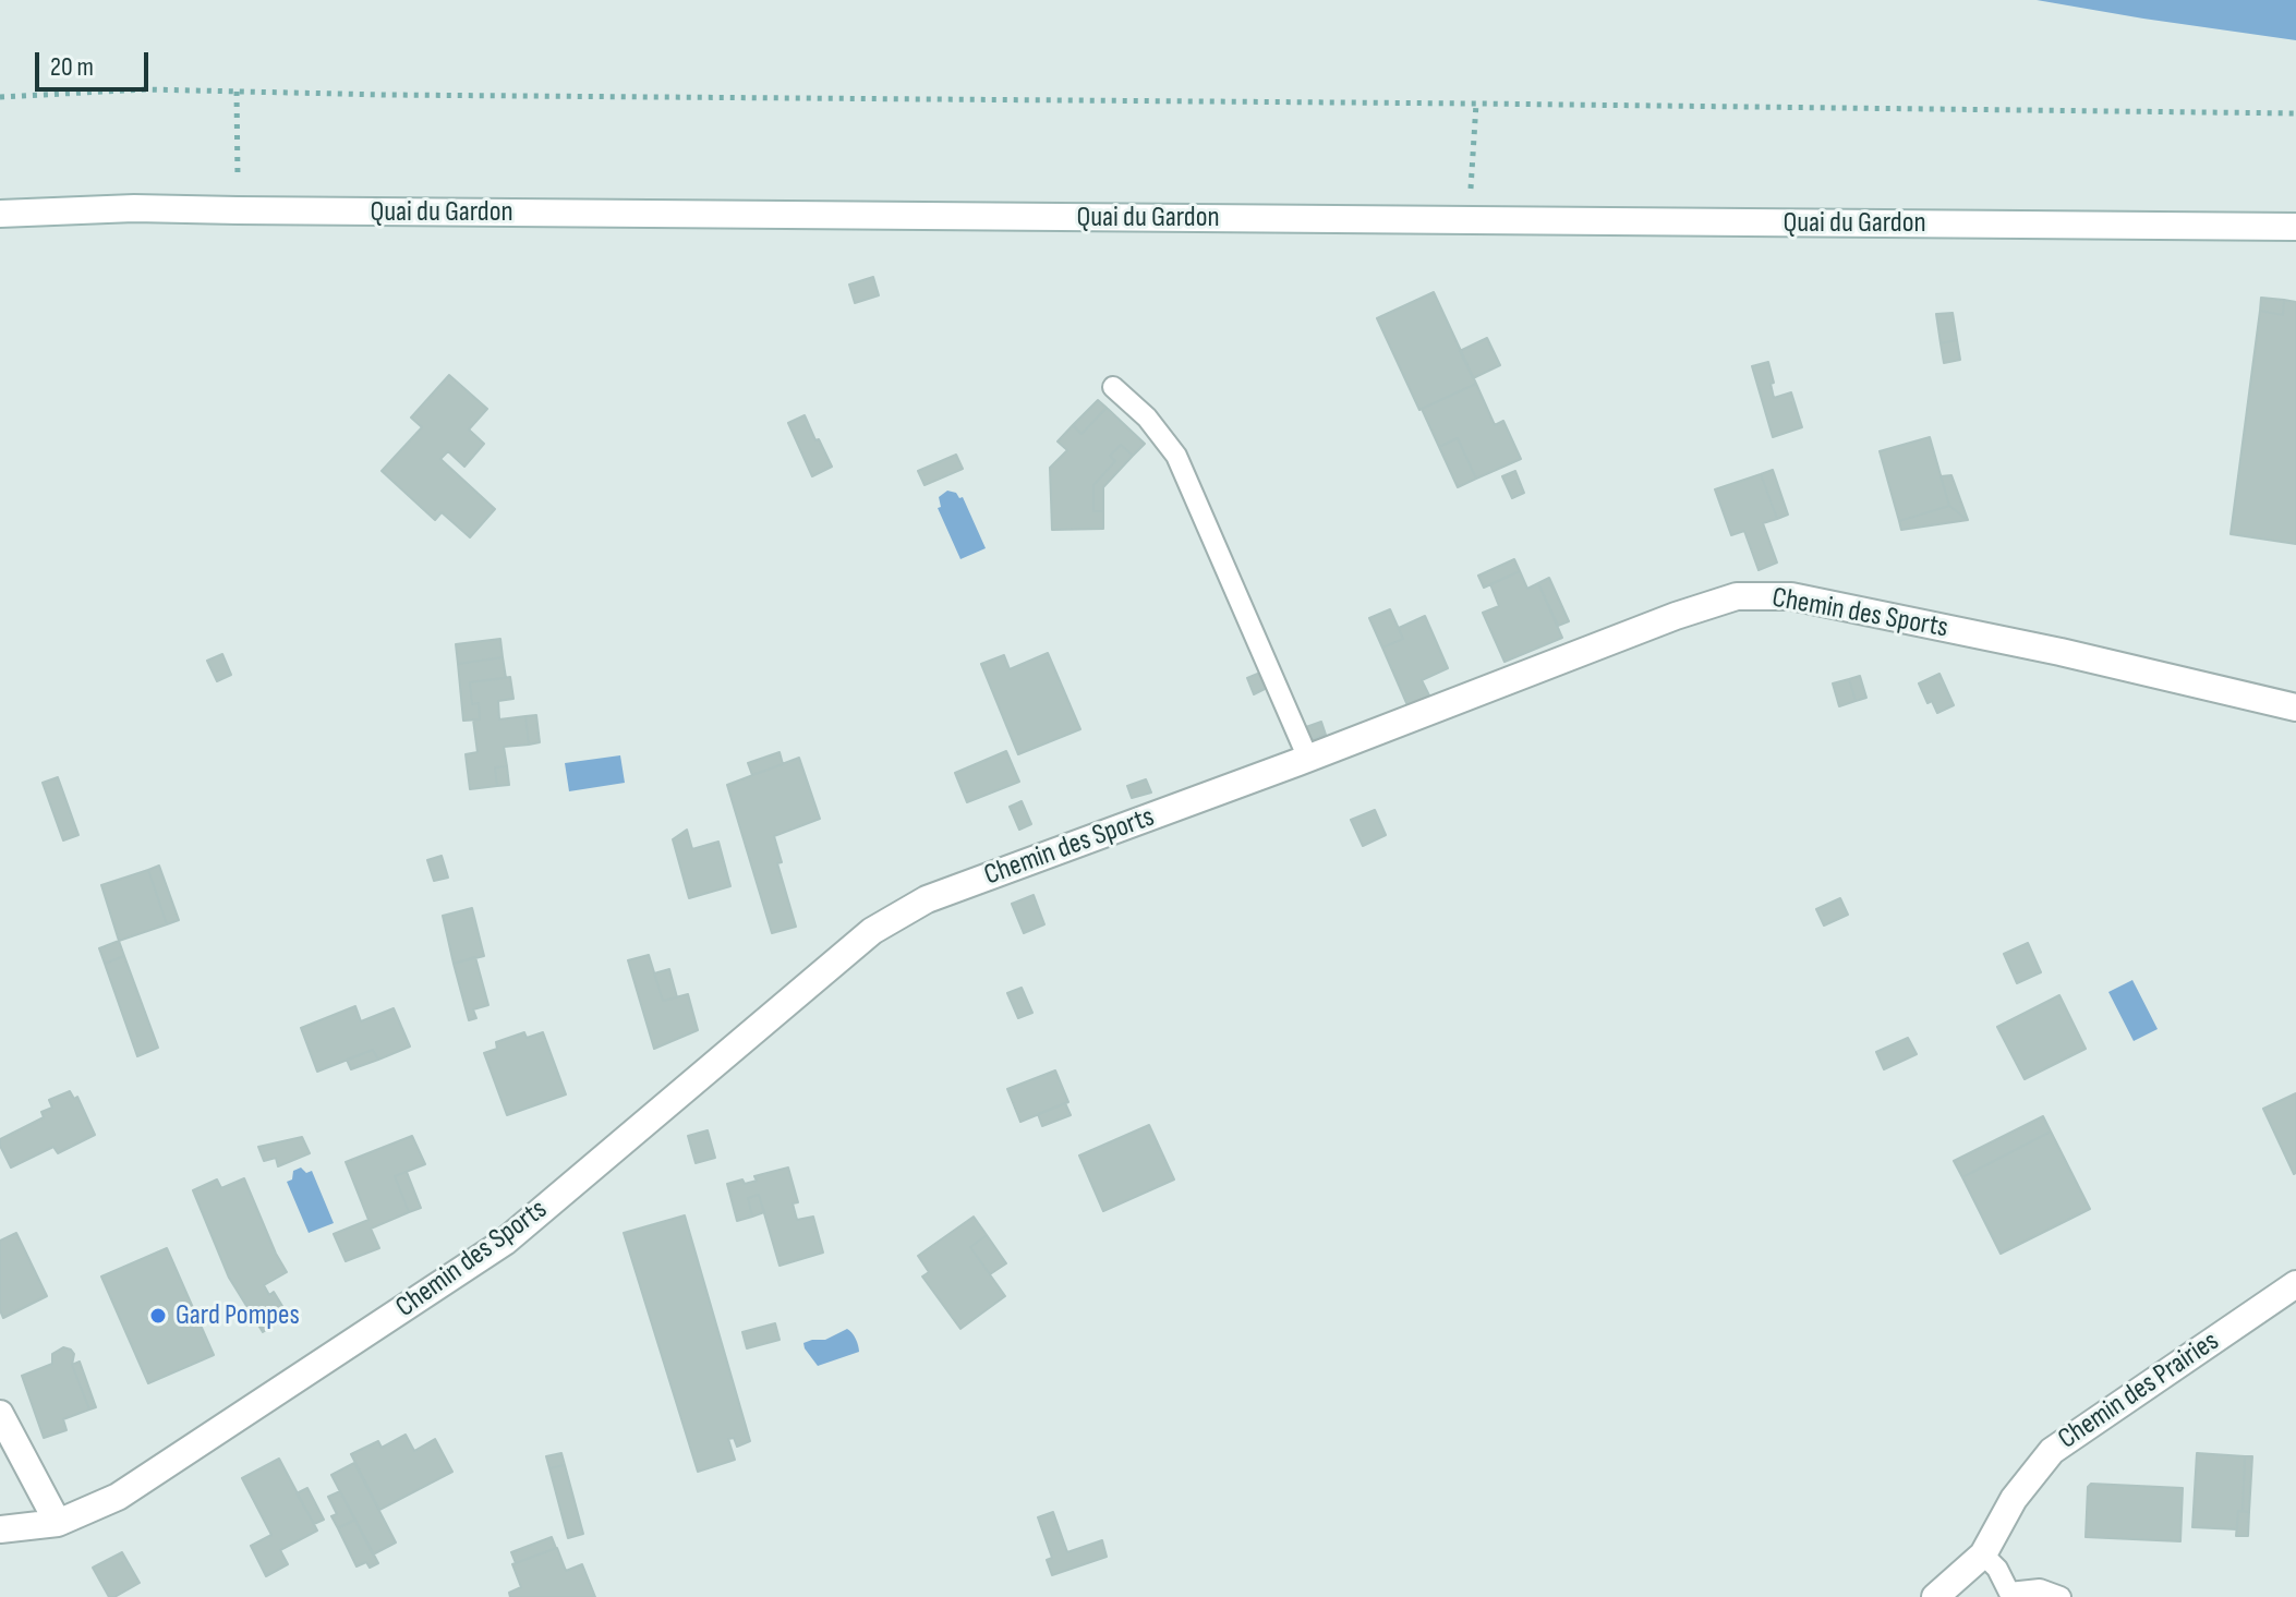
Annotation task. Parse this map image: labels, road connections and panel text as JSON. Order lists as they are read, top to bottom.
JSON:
{
  "streets": {
    "street": ["Quai du Gardon", "Chemin des Sports", "Chemin des Prairies"]
  },
  "places": ["Gard Pompes"],
  "scale_bar": "20 m"
}
